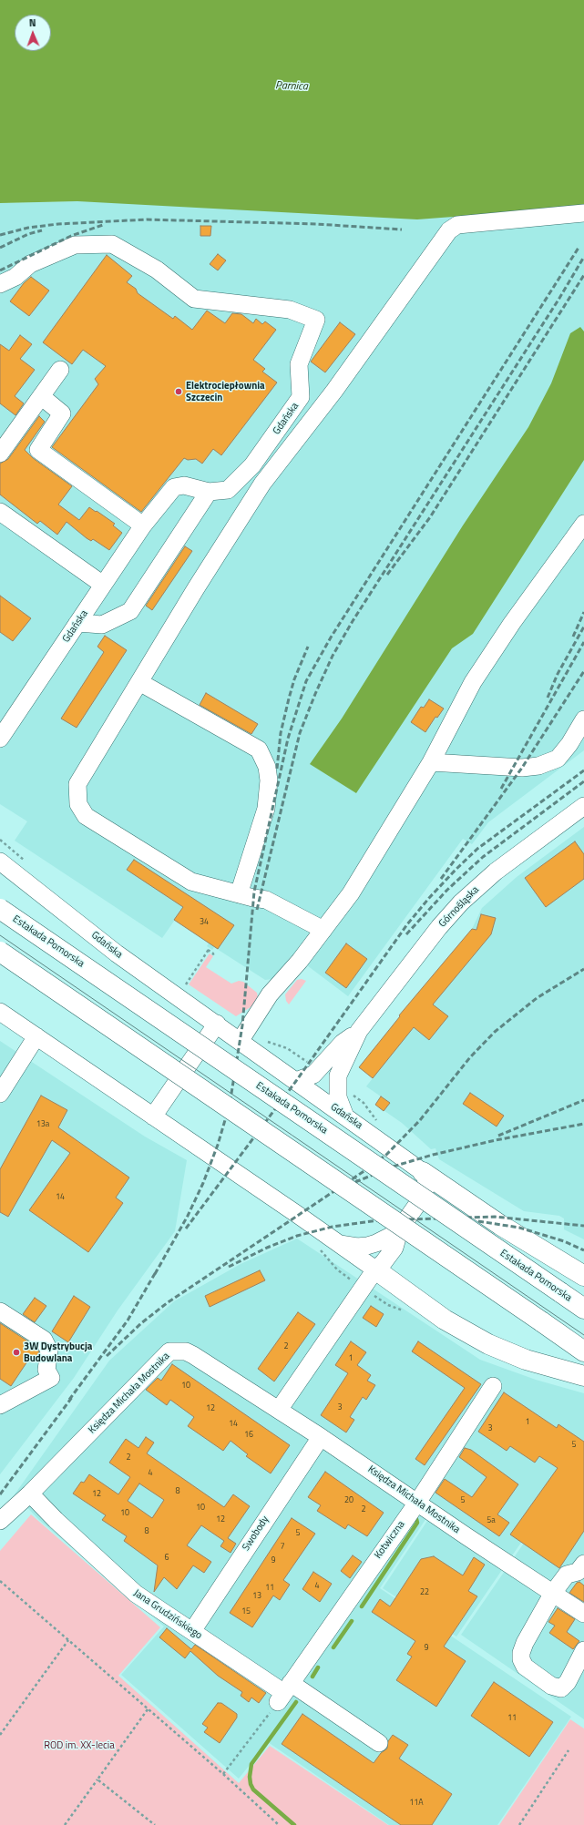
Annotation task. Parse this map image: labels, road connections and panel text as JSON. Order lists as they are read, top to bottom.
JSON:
{
  "streets": {
    "main road": ["Estakada Pomorska"],
    "street": [
      "Gdańska",
      "Górnośląska",
      "Księdza Michała Mostnika",
      "Swobody",
      "Kotwiczna",
      "Jana Grudzińskiego"
    ]
  },
  "crossings": [
    ["Gdańska", "Górnośląska"],
    ["Księdza Michała Mostnika", "Swobody"],
    ["Księdza Michała Mostnika", "Kotwiczna"],
    ["Księdza Michała Mostnika", "Jana Grudzińskiego"],
    ["Swobody", "Jana Grudzińskiego"],
    ["Kotwiczna", "Jana Grudzińskiego"]
  ],
  "water": ["Parnica"],
  "parks": ["ROD im. XX-lecia"],
  "places": ["Elektrociepłownia Szczecin", "3W Dystrybucja Budowlana"],
  "house_numbers": [
    "34",
    "13a",
    "14",
    "2",
    "1",
    "10",
    "3",
    "12",
    "1",
    "14",
    "3",
    "16",
    "5",
    "2",
    "4",
    "8",
    "12",
    "20",
    "5",
    "10",
    "2",
    "10",
    "12",
    "5a",
    "8",
    "5",
    "7",
    "6",
    "9",
    "4",
    "11",
    "22",
    "13",
    "15",
    "9",
    "11",
    "11A"
  ],
  "north": "top"
}
